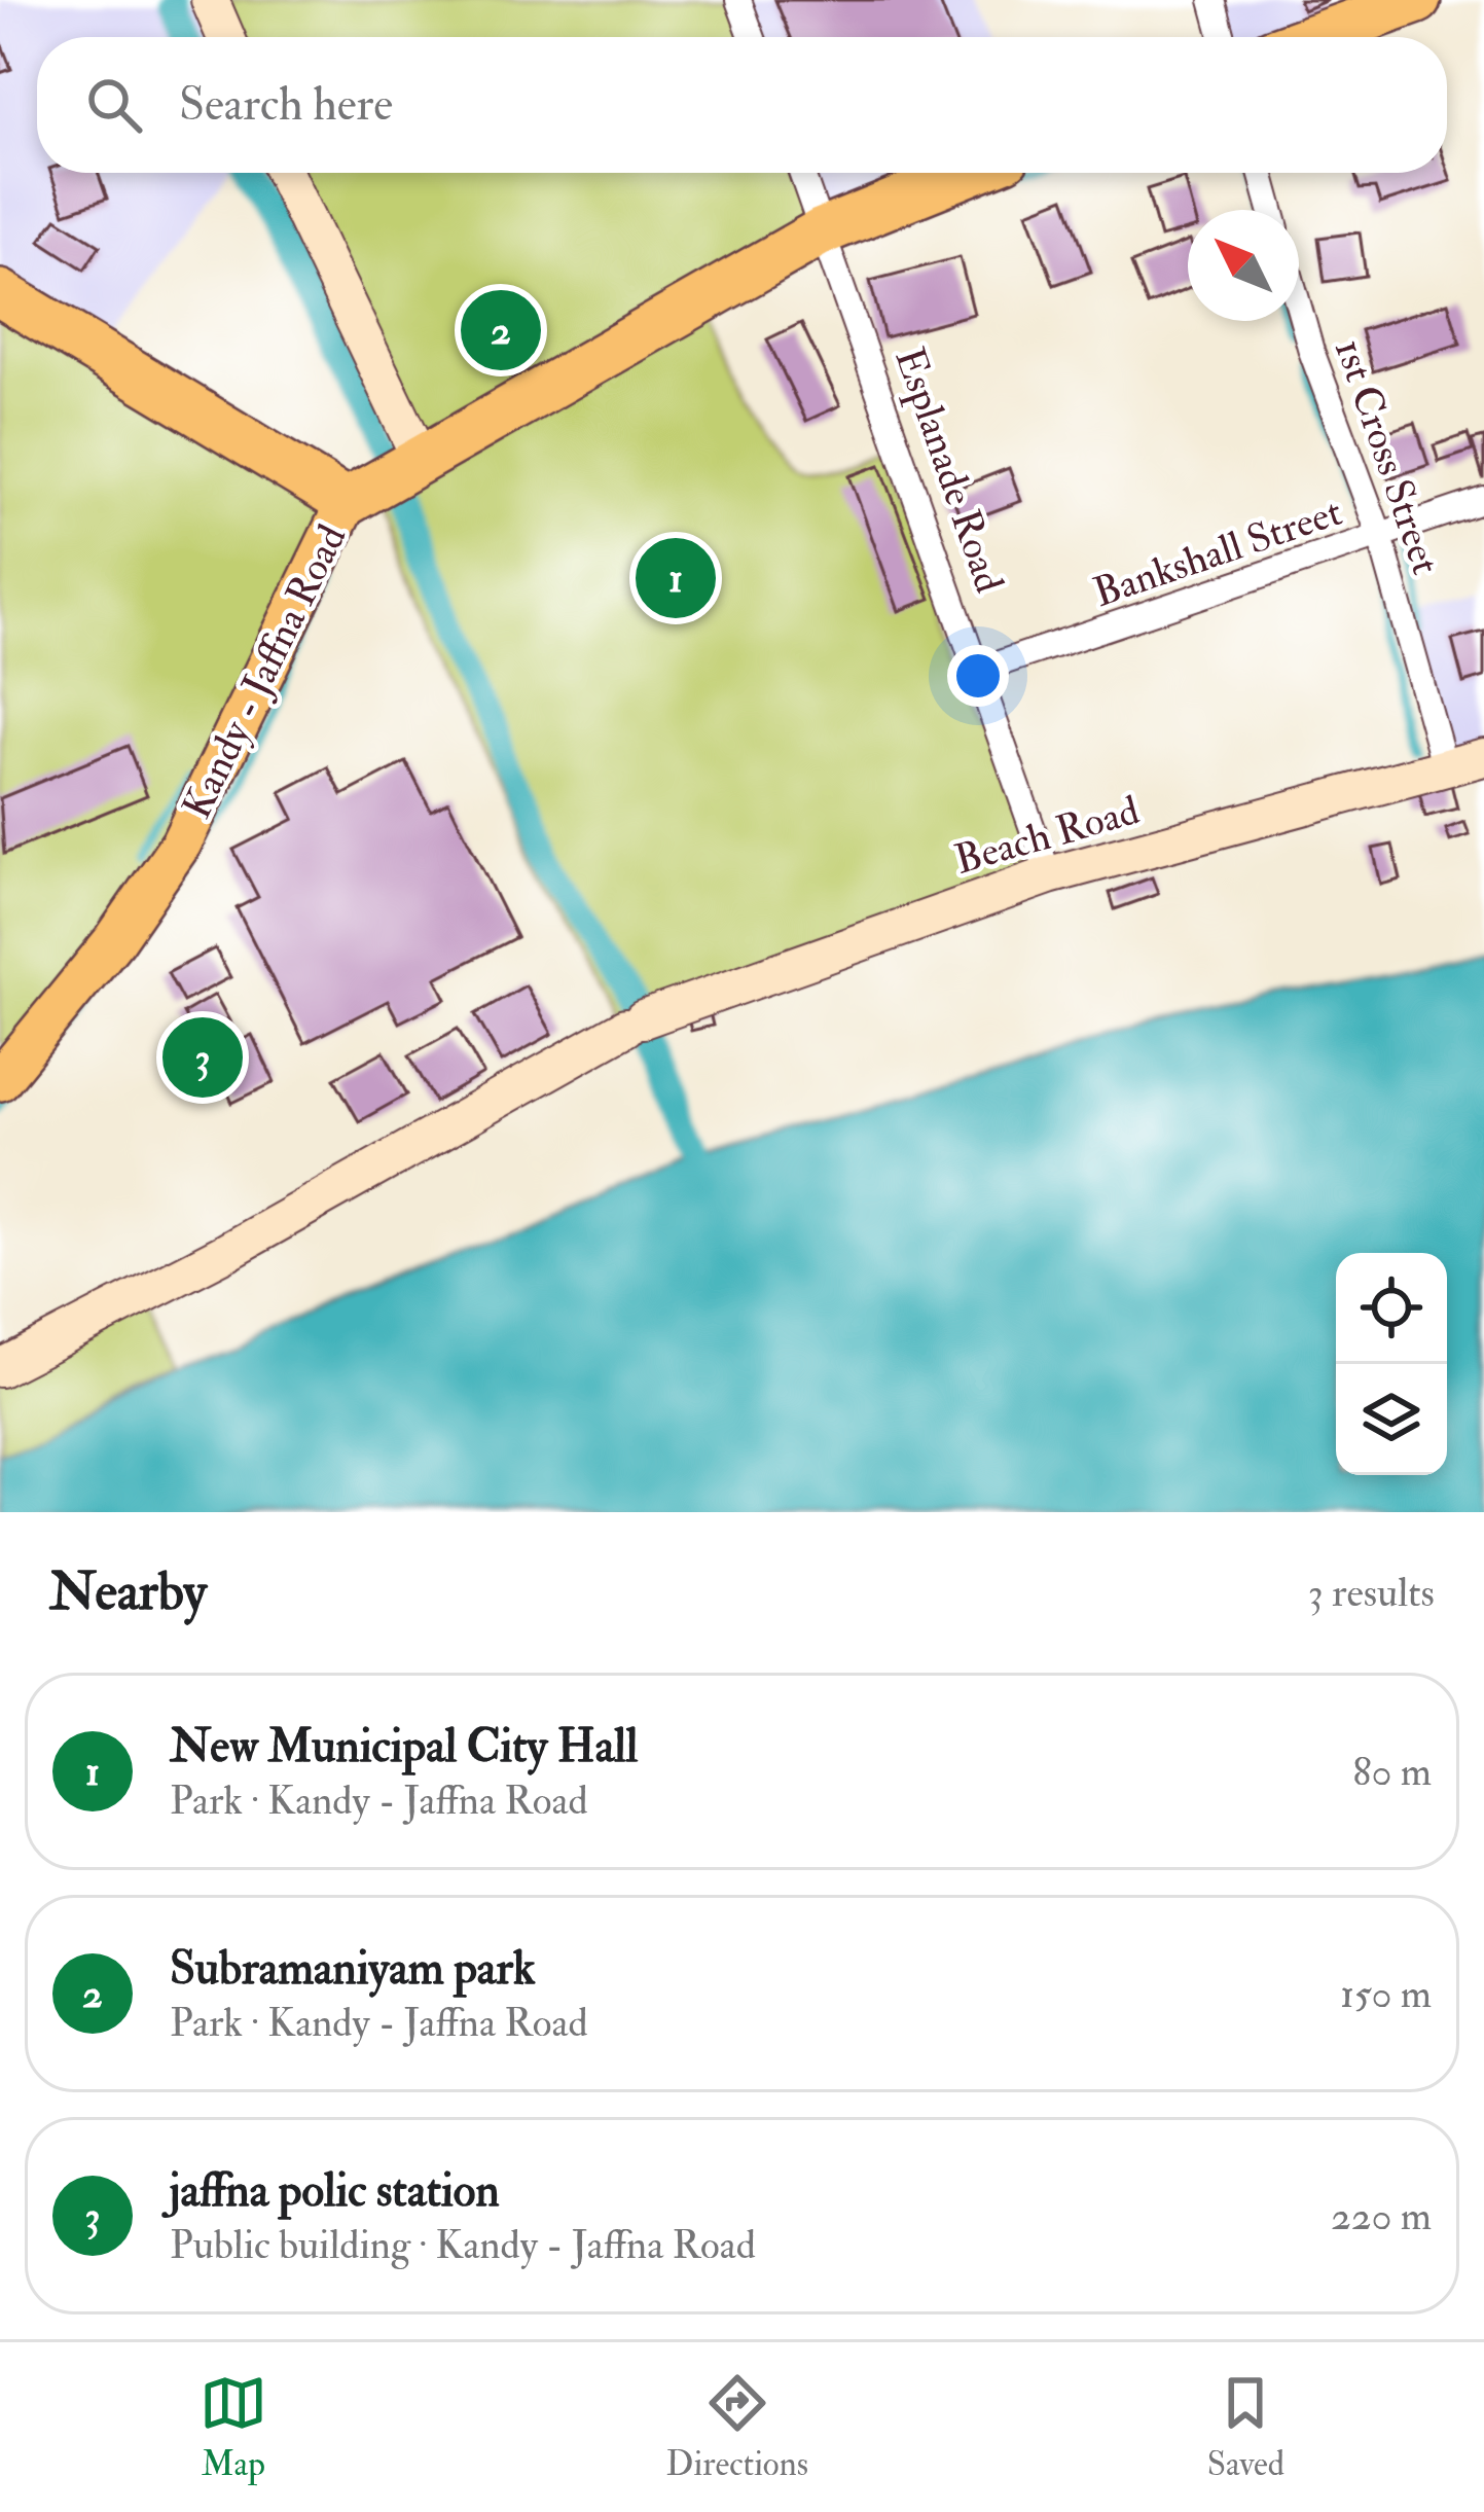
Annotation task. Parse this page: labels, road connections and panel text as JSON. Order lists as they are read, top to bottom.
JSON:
{
  "streets": {
    "highway": ["Kandy - Jaffna Road"],
    "main road": ["Beach Road"],
    "street": ["1st Cross Street", "Esplanade Road", "Bankshall Street"]
  },
  "crossings": [
    ["1st Cross Street", "Bankshall Street"],
    ["1st Cross Street", "Beach Road"],
    ["Esplanade Road", "Bankshall Street"],
    ["Esplanade Road", "Kandy - Jaffna Road"],
    ["Esplanade Road", "Beach Road"]
  ],
  "north": "top left",
  "page": {
    "search": "Search here",
    "pins": ["2", "1", "3"],
    "heading": ["Nearby", "3 results"],
    "list": [
      {
        "mark": "1",
        "name": "New Municipal City Hall",
        "note": "Park · Kandy - Jaffna Road",
        "value": "80 m"
      },
      {
        "mark": "2",
        "name": "Subramaniyam park",
        "note": "Park · Kandy - Jaffna Road",
        "value": "150 m"
      },
      {
        "mark": "3",
        "name": "jaffna polic station",
        "note": "Public building · Kandy - Jaffna Road",
        "value": "220 m"
      }
    ],
    "nav": ["Map", "Directions", "Saved"]
  }
}
